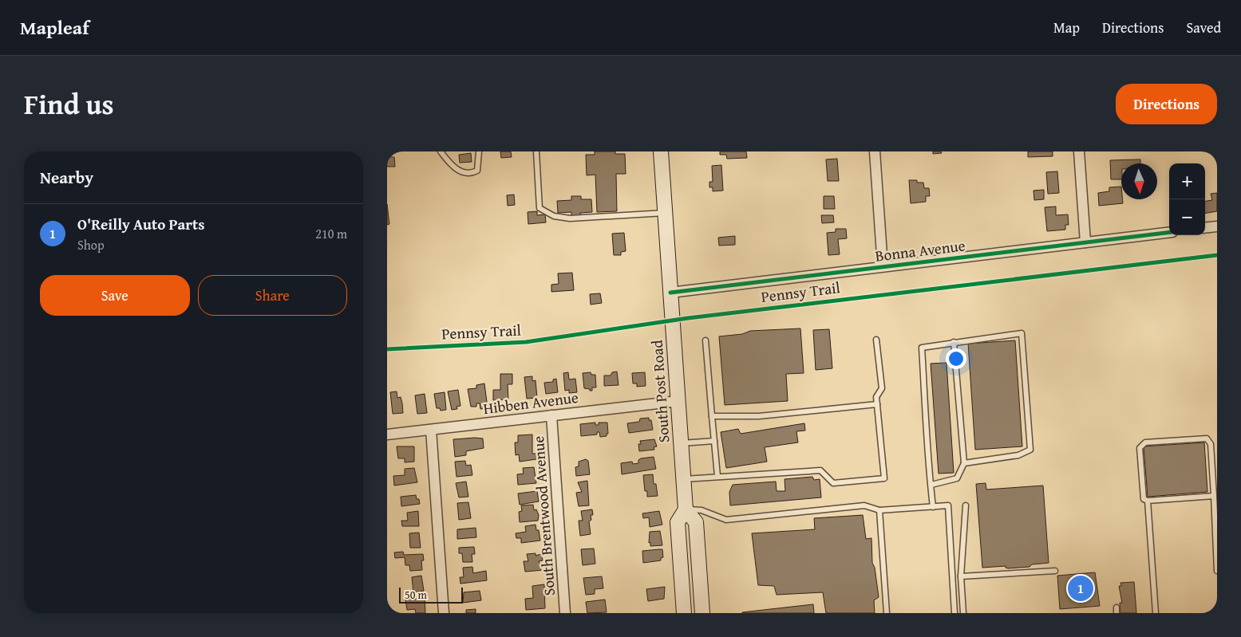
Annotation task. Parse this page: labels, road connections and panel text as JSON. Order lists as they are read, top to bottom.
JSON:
{
  "streets": {
    "main road": ["South Post Road"],
    "street": ["Bonna Avenue", "Hibben Avenue", "South Brentwood Avenue"],
    "cycle path": ["Pennsy Trail"]
  },
  "crossings": [
    ["Bonna Avenue", "South Post Road"],
    ["South Post Road", "Hibben Avenue"],
    ["Hibben Avenue", "South Brentwood Avenue"]
  ],
  "scale_bar": "50 m",
  "north": "bottom",
  "page": {
    "header": "Mapleaf",
    "nav": ["Map", "Directions", "Saved"],
    "title": "Find us",
    "buttons": [
      "Directions",
      ["Save", "Share"]
    ],
    "heading": "Nearby",
    "map_buttons": ["+", "−"],
    "list": [
      {
        "mark": "1",
        "name": "O'Reilly Auto Parts",
        "note": "Shop",
        "value": "210 m"
      }
    ],
    "pins": "1",
    "scale": "50 m"
  }
}
